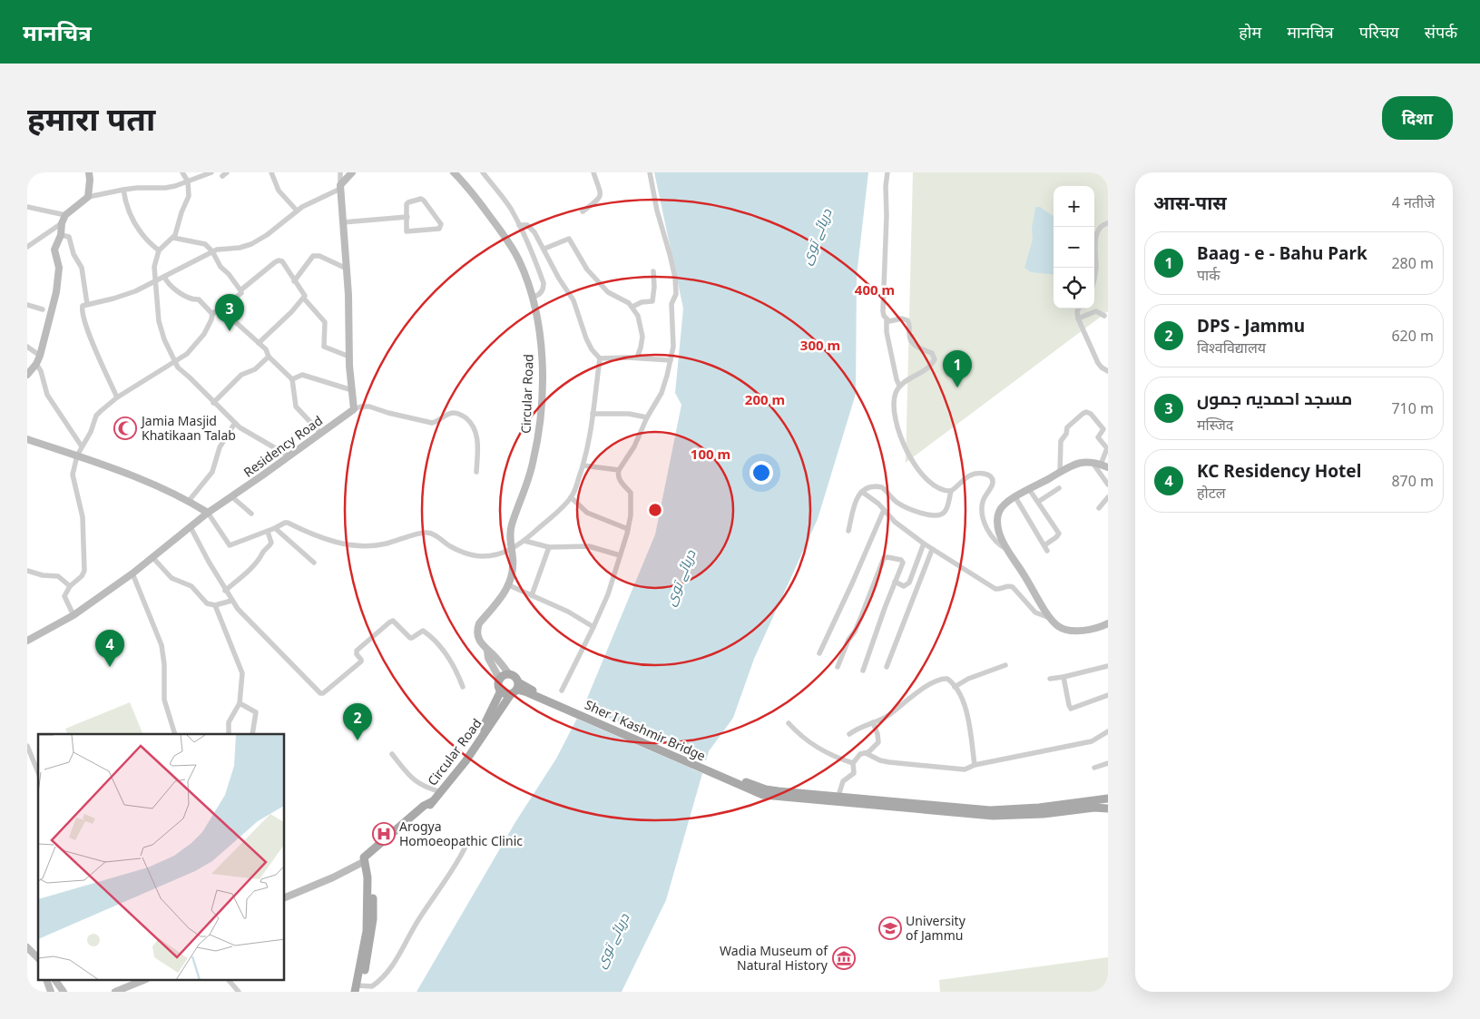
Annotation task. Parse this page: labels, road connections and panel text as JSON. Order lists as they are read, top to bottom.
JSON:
{
  "streets": {
    "main road": ["Circular Road", "Residency Road", "Sher I Kashmir Bridge"]
  },
  "crossings": [
    ["Circular Road", "Sher I Kashmir Bridge"]
  ],
  "water": ["دریائے توی"],
  "places": {
    "mosque": ["Jamia Masjid Khatikaan Talab"],
    "hospital": ["Arogya Homoeopathic Clinic"],
    "school or university": ["University of Jammu"],
    "museum": ["Wadia Museum of Natural History"]
  },
  "page": {
    "header": "मानचित्र",
    "nav": [
      "होम",
      "मानचित्र",
      "परिचय",
      "संपर्क"
    ],
    "buttons": "दिशा",
    "title": "हमारा पता",
    "heading": ["आस-पास", "4 नतीजे"],
    "map_buttons": ["+", "−"],
    "list": [
      {
        "mark": "1",
        "name": "Baag - e - Bahu Park",
        "note": "पार्क",
        "value": "280 m"
      },
      {
        "mark": "2",
        "name": "DPS - Jammu",
        "note": "विश्वविद्यालय",
        "value": "620 m"
      },
      {
        "mark": "3",
        "name": "مسجد احمدیہ جموں",
        "note": "मस्जिद",
        "value": "710 m"
      },
      {
        "mark": "4",
        "name": "KC Residency Hotel",
        "note": "होटल",
        "value": "870 m"
      }
    ],
    "pins": [
      "3",
      "1",
      "4",
      "2"
    ]
  },
  "rings": [
    "400 m",
    "300 m",
    "200 m",
    "100 m"
  ]
}
